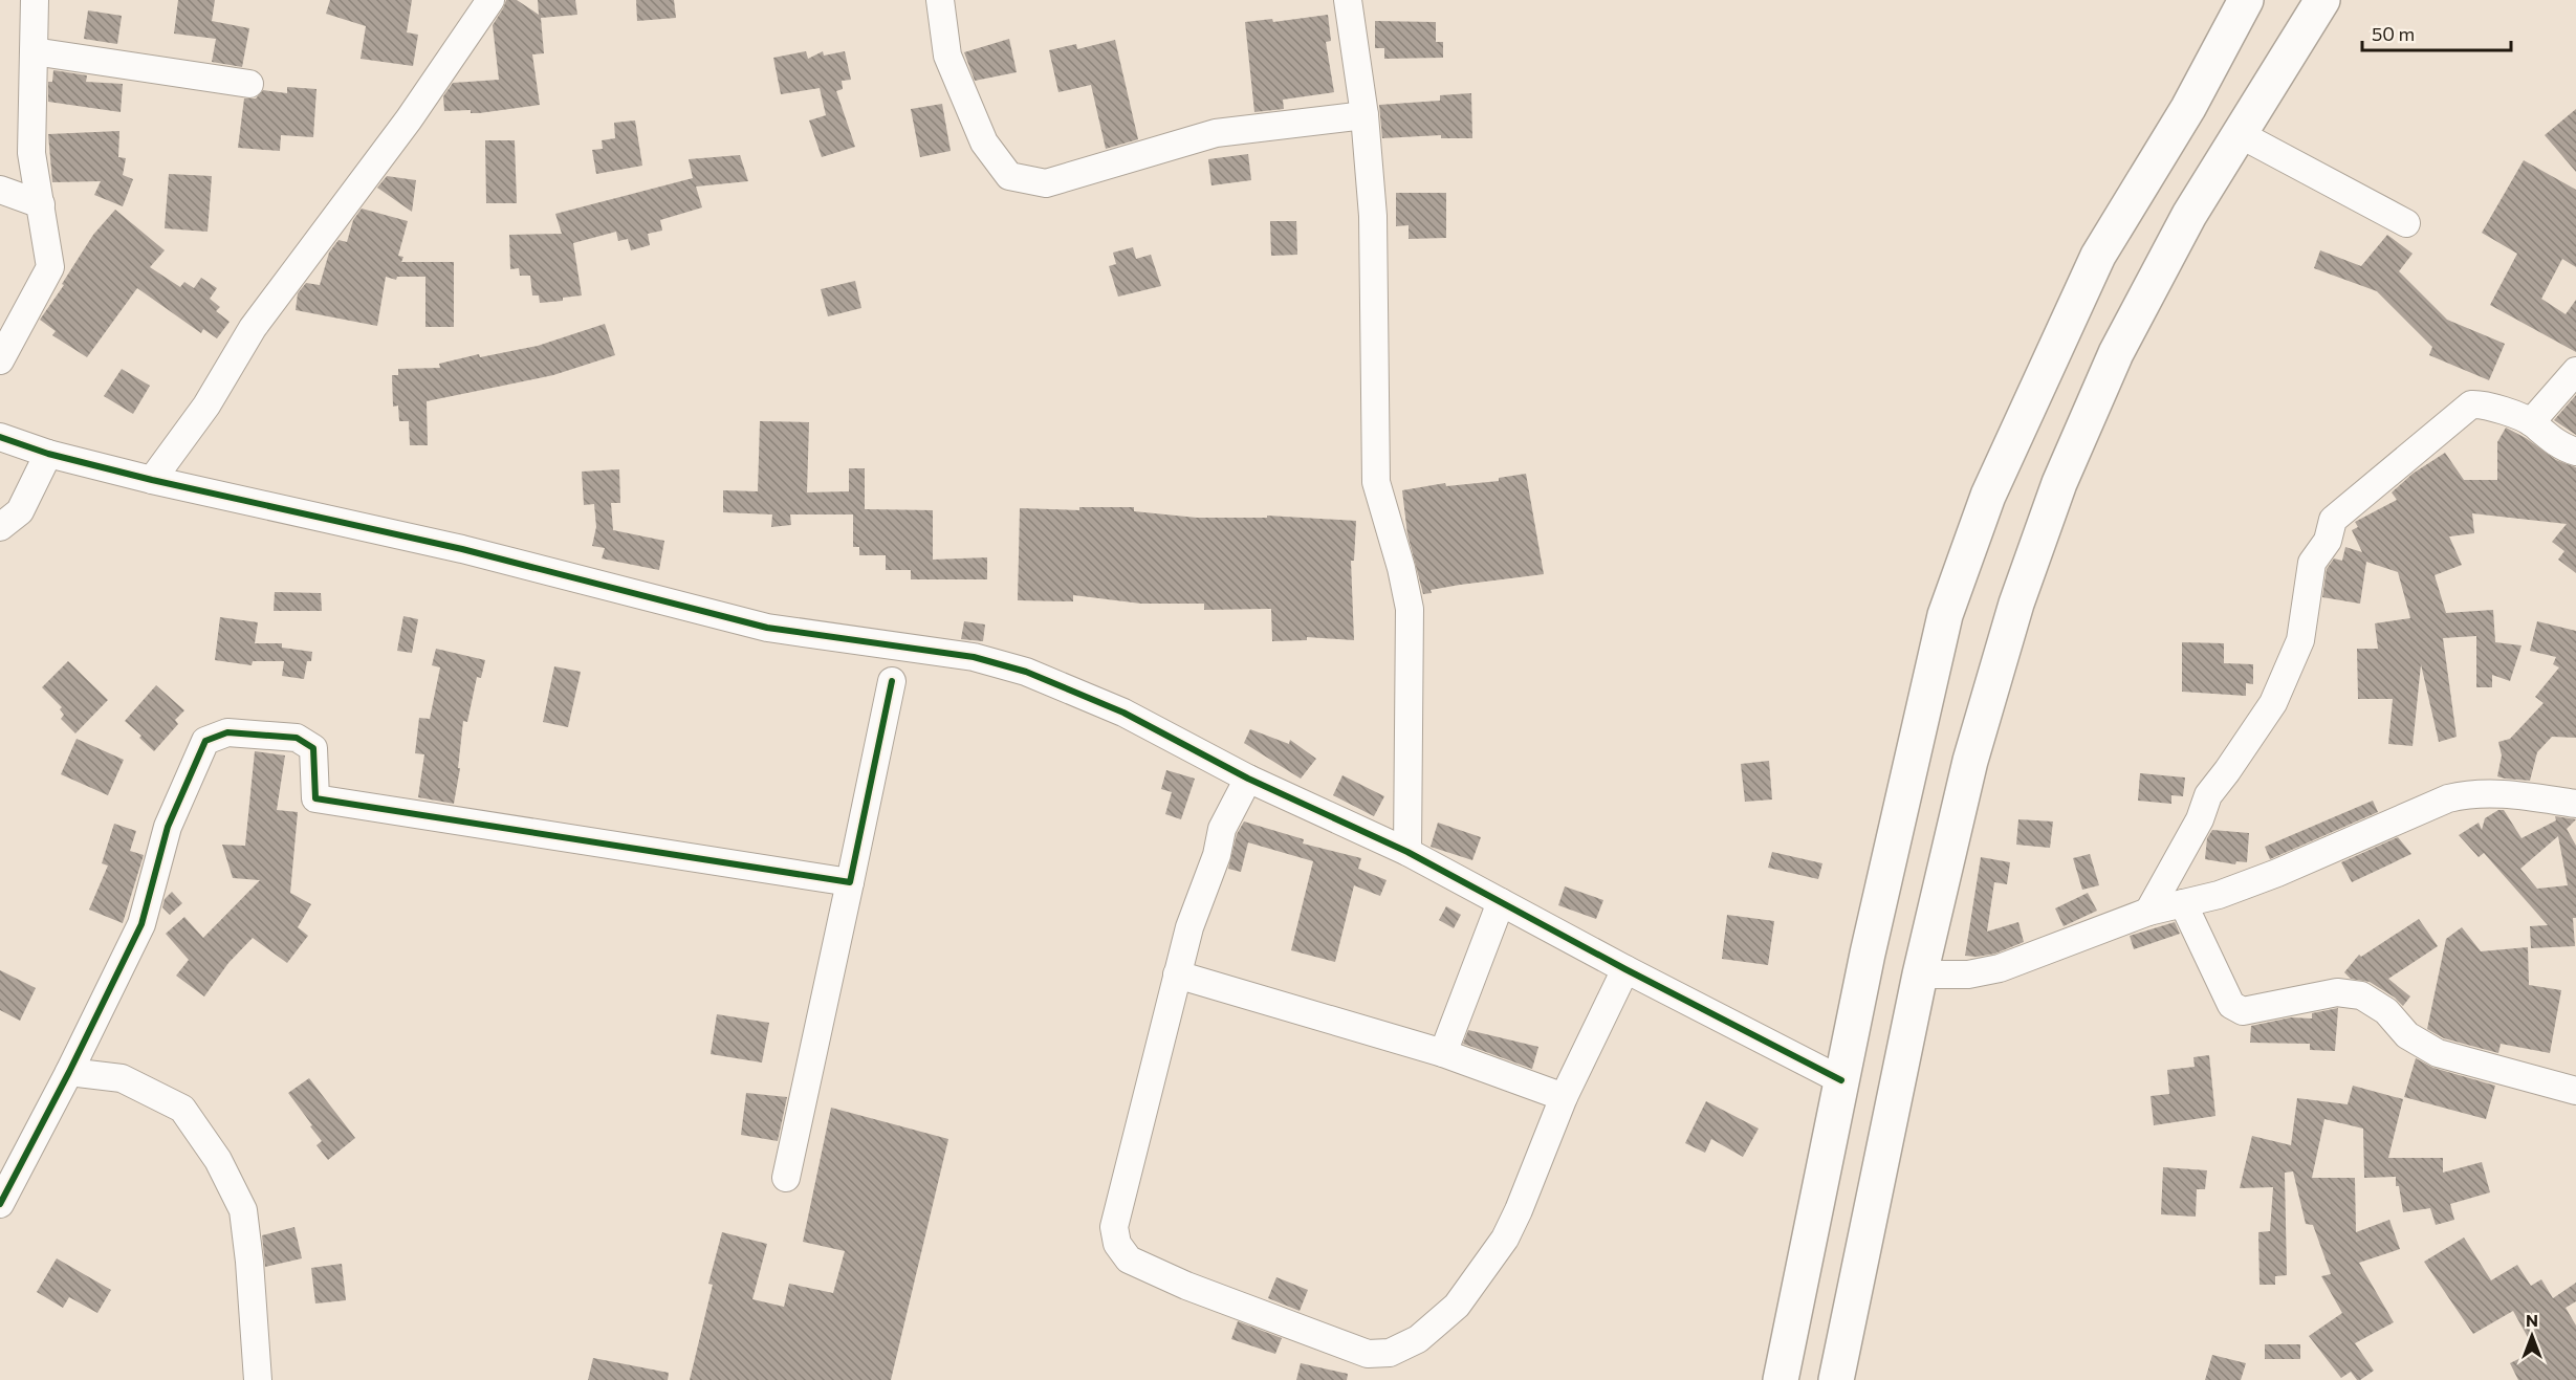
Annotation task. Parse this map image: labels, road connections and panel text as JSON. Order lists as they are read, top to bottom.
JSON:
{
  "scale_bar": "50 m",
  "north": "top"
}
